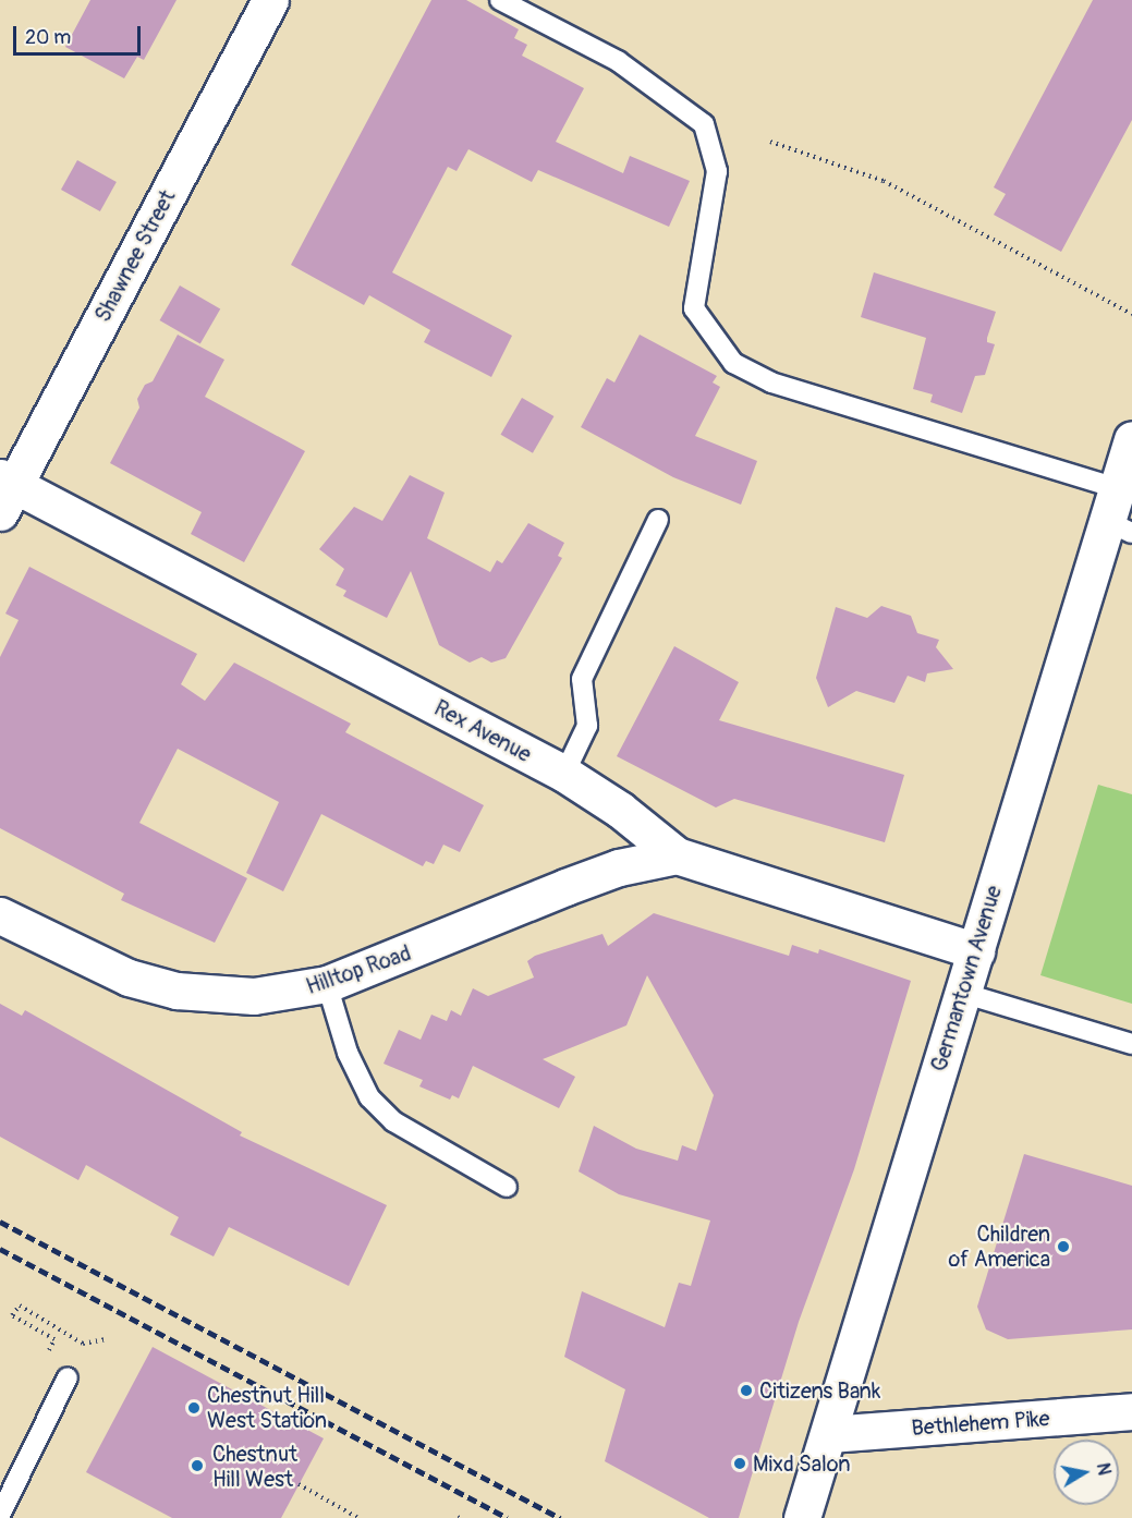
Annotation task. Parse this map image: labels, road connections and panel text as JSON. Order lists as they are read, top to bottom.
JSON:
{
  "streets": {
    "street": [
      "Shawnee Street",
      "Rex Avenue",
      "Hilltop Road",
      "Germantown Avenue",
      "Bethlehem Pike"
    ]
  },
  "crossings": [
    ["Shawnee Street", "Rex Avenue"],
    ["Rex Avenue", "Hilltop Road"],
    ["Rex Avenue", "Germantown Avenue"],
    ["Germantown Avenue", "Bethlehem Pike"]
  ],
  "places": [
    "Children of America",
    "Citizens Bank",
    "Chestnut Hill West Station",
    "Mixd Salon",
    "Chestnut Hill West"
  ],
  "scale_bar": "20 m",
  "north": "right"
}
